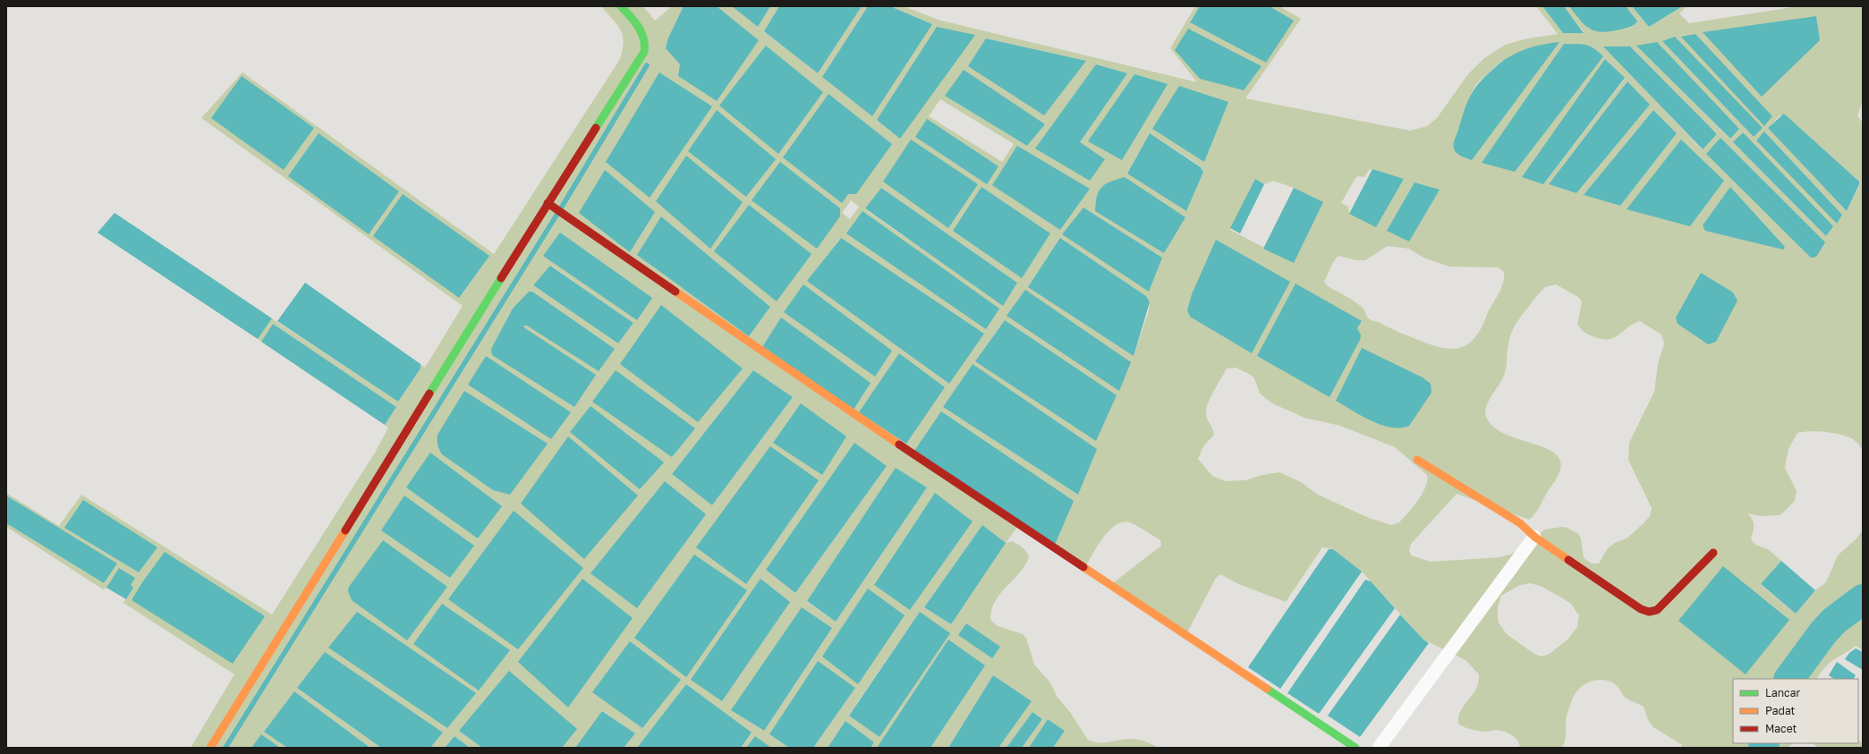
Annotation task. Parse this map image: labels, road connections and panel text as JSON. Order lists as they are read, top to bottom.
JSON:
{
  "legend": ["Lancar", "Padat", "Macet"]
}
